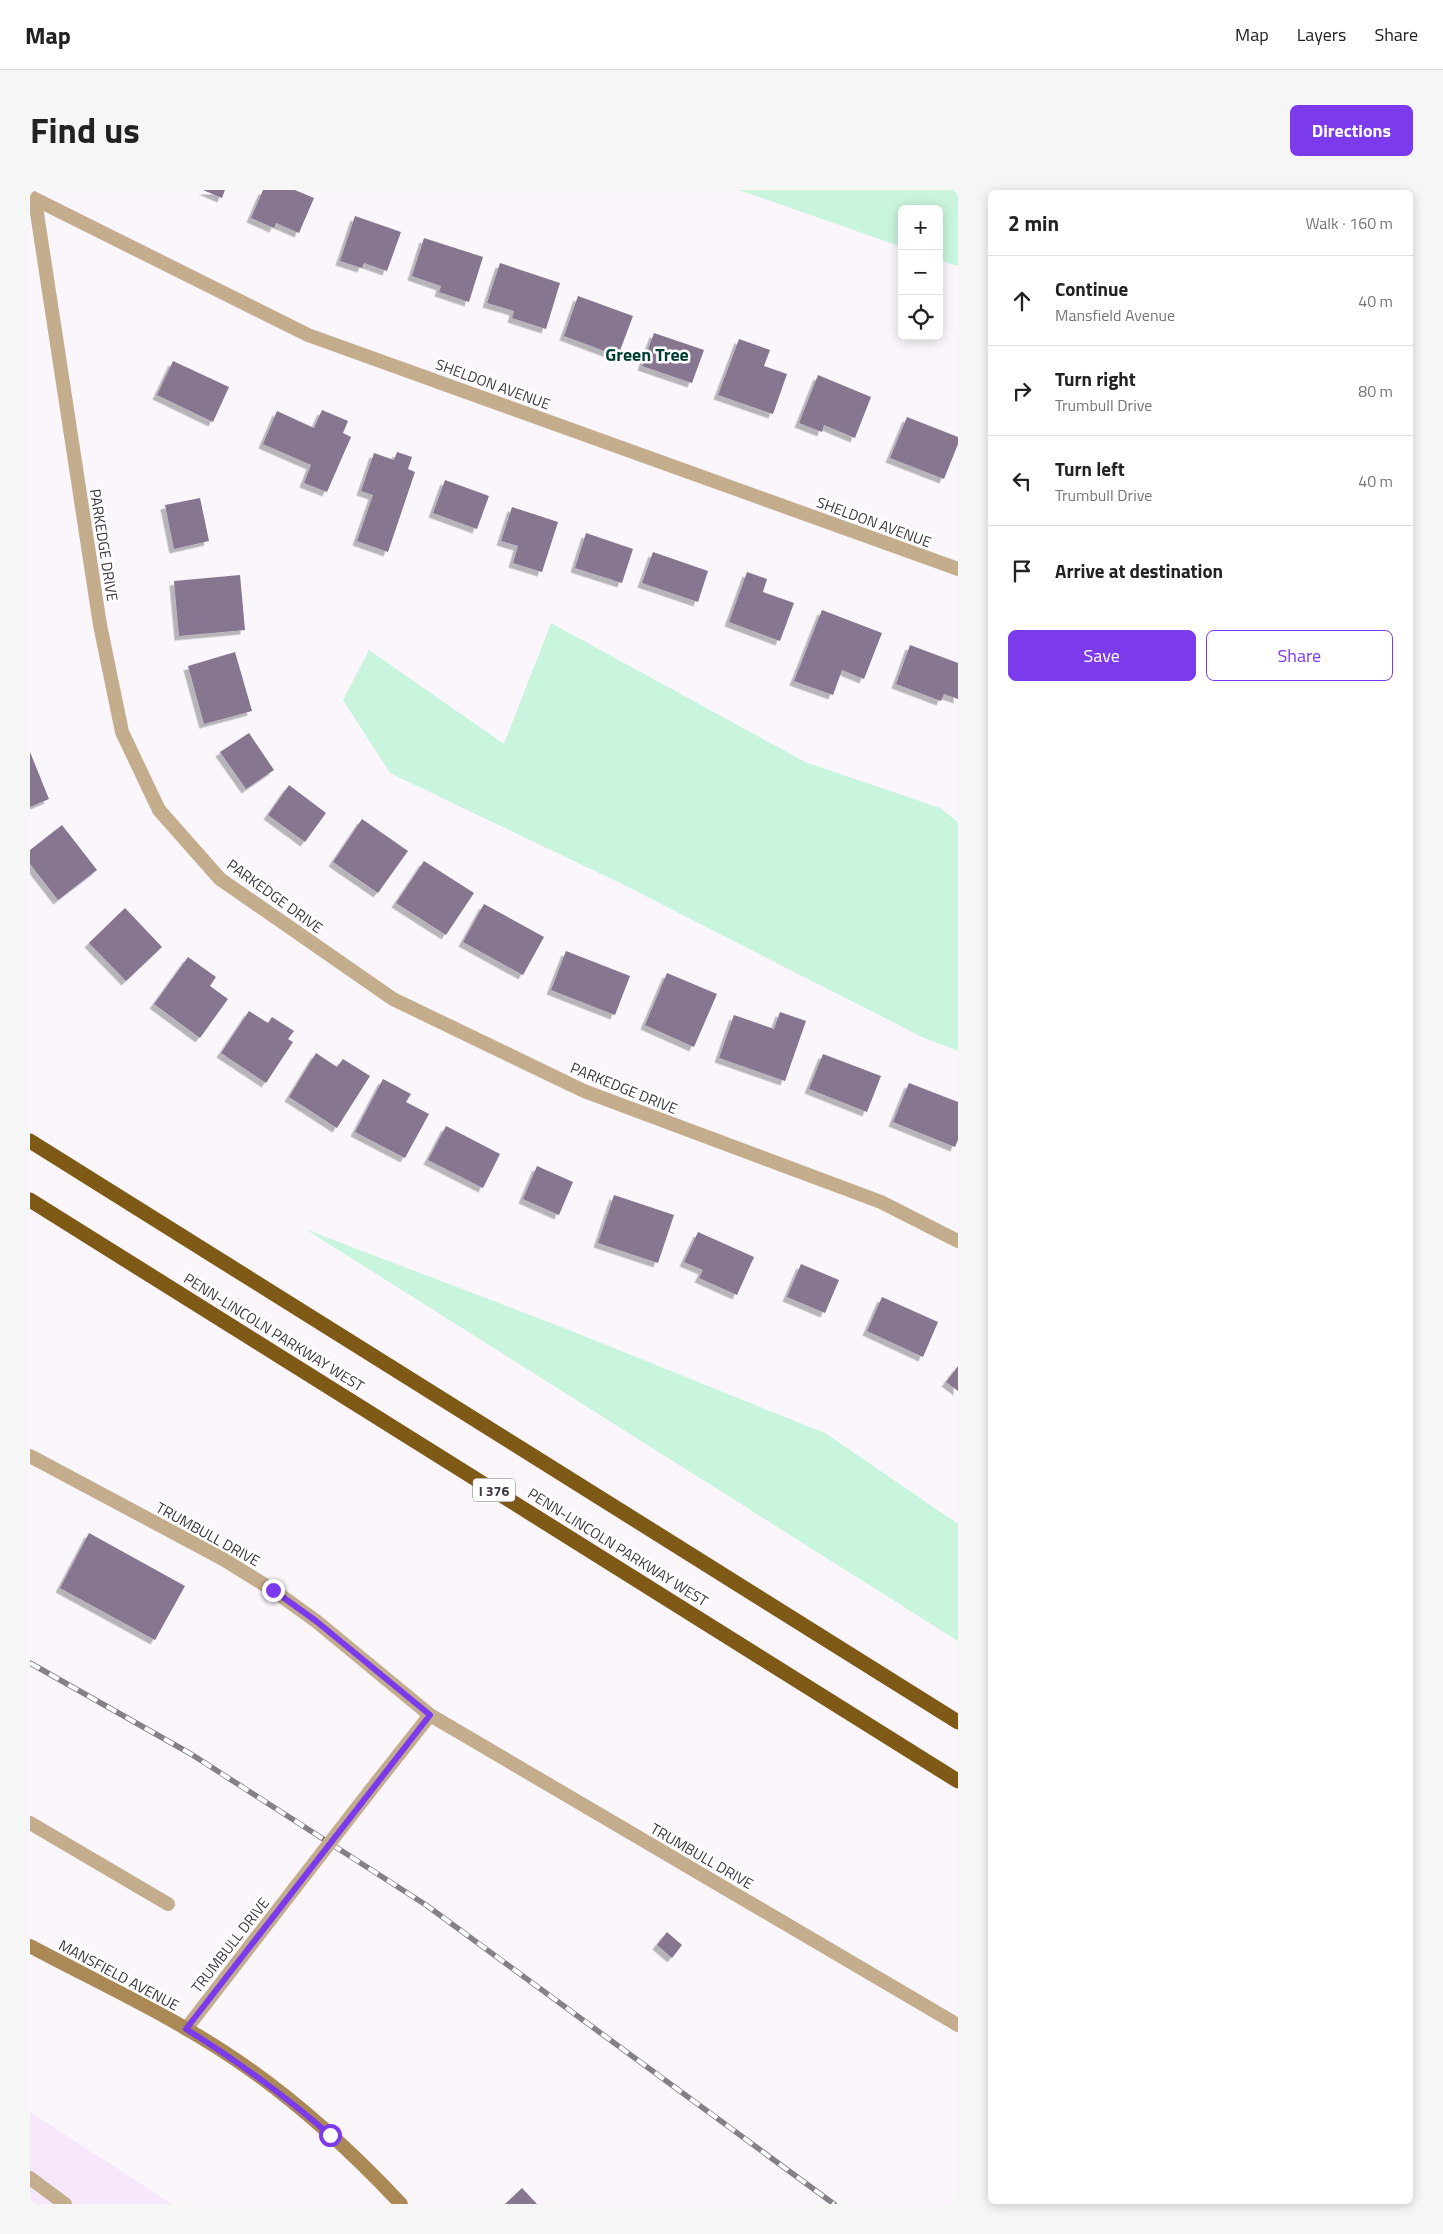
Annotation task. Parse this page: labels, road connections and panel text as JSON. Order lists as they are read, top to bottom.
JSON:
{
  "streets": {
    "highway": ["PENN-LINCOLN PARKWAY WEST", "I 376"],
    "main road": ["MANSFIELD AVENUE"],
    "street": ["SHELDON AVENUE", "PARKEDGE DRIVE", "TRUMBULL DRIVE"]
  },
  "crossings": [
    ["SHELDON AVENUE", "PARKEDGE DRIVE"],
    ["TRUMBULL DRIVE", "MANSFIELD AVENUE"]
  ],
  "districts": ["Green Tree"],
  "page": {
    "header": "Map",
    "nav": ["Map", "Layers", "Share"],
    "title": "Find us",
    "buttons": [
      "Directions",
      ["Save", "Share"]
    ],
    "heading": ["2 min", "Walk · 160 m"],
    "map_buttons": ["+", "−"],
    "list": [
      ["Continue", "Mansfield Avenue", "40 m"],
      ["Turn right", "Trumbull Drive", "80 m"],
      ["Turn left", "Trumbull Drive", "40 m"],
      "Arrive at destination"
    ]
  }
}
